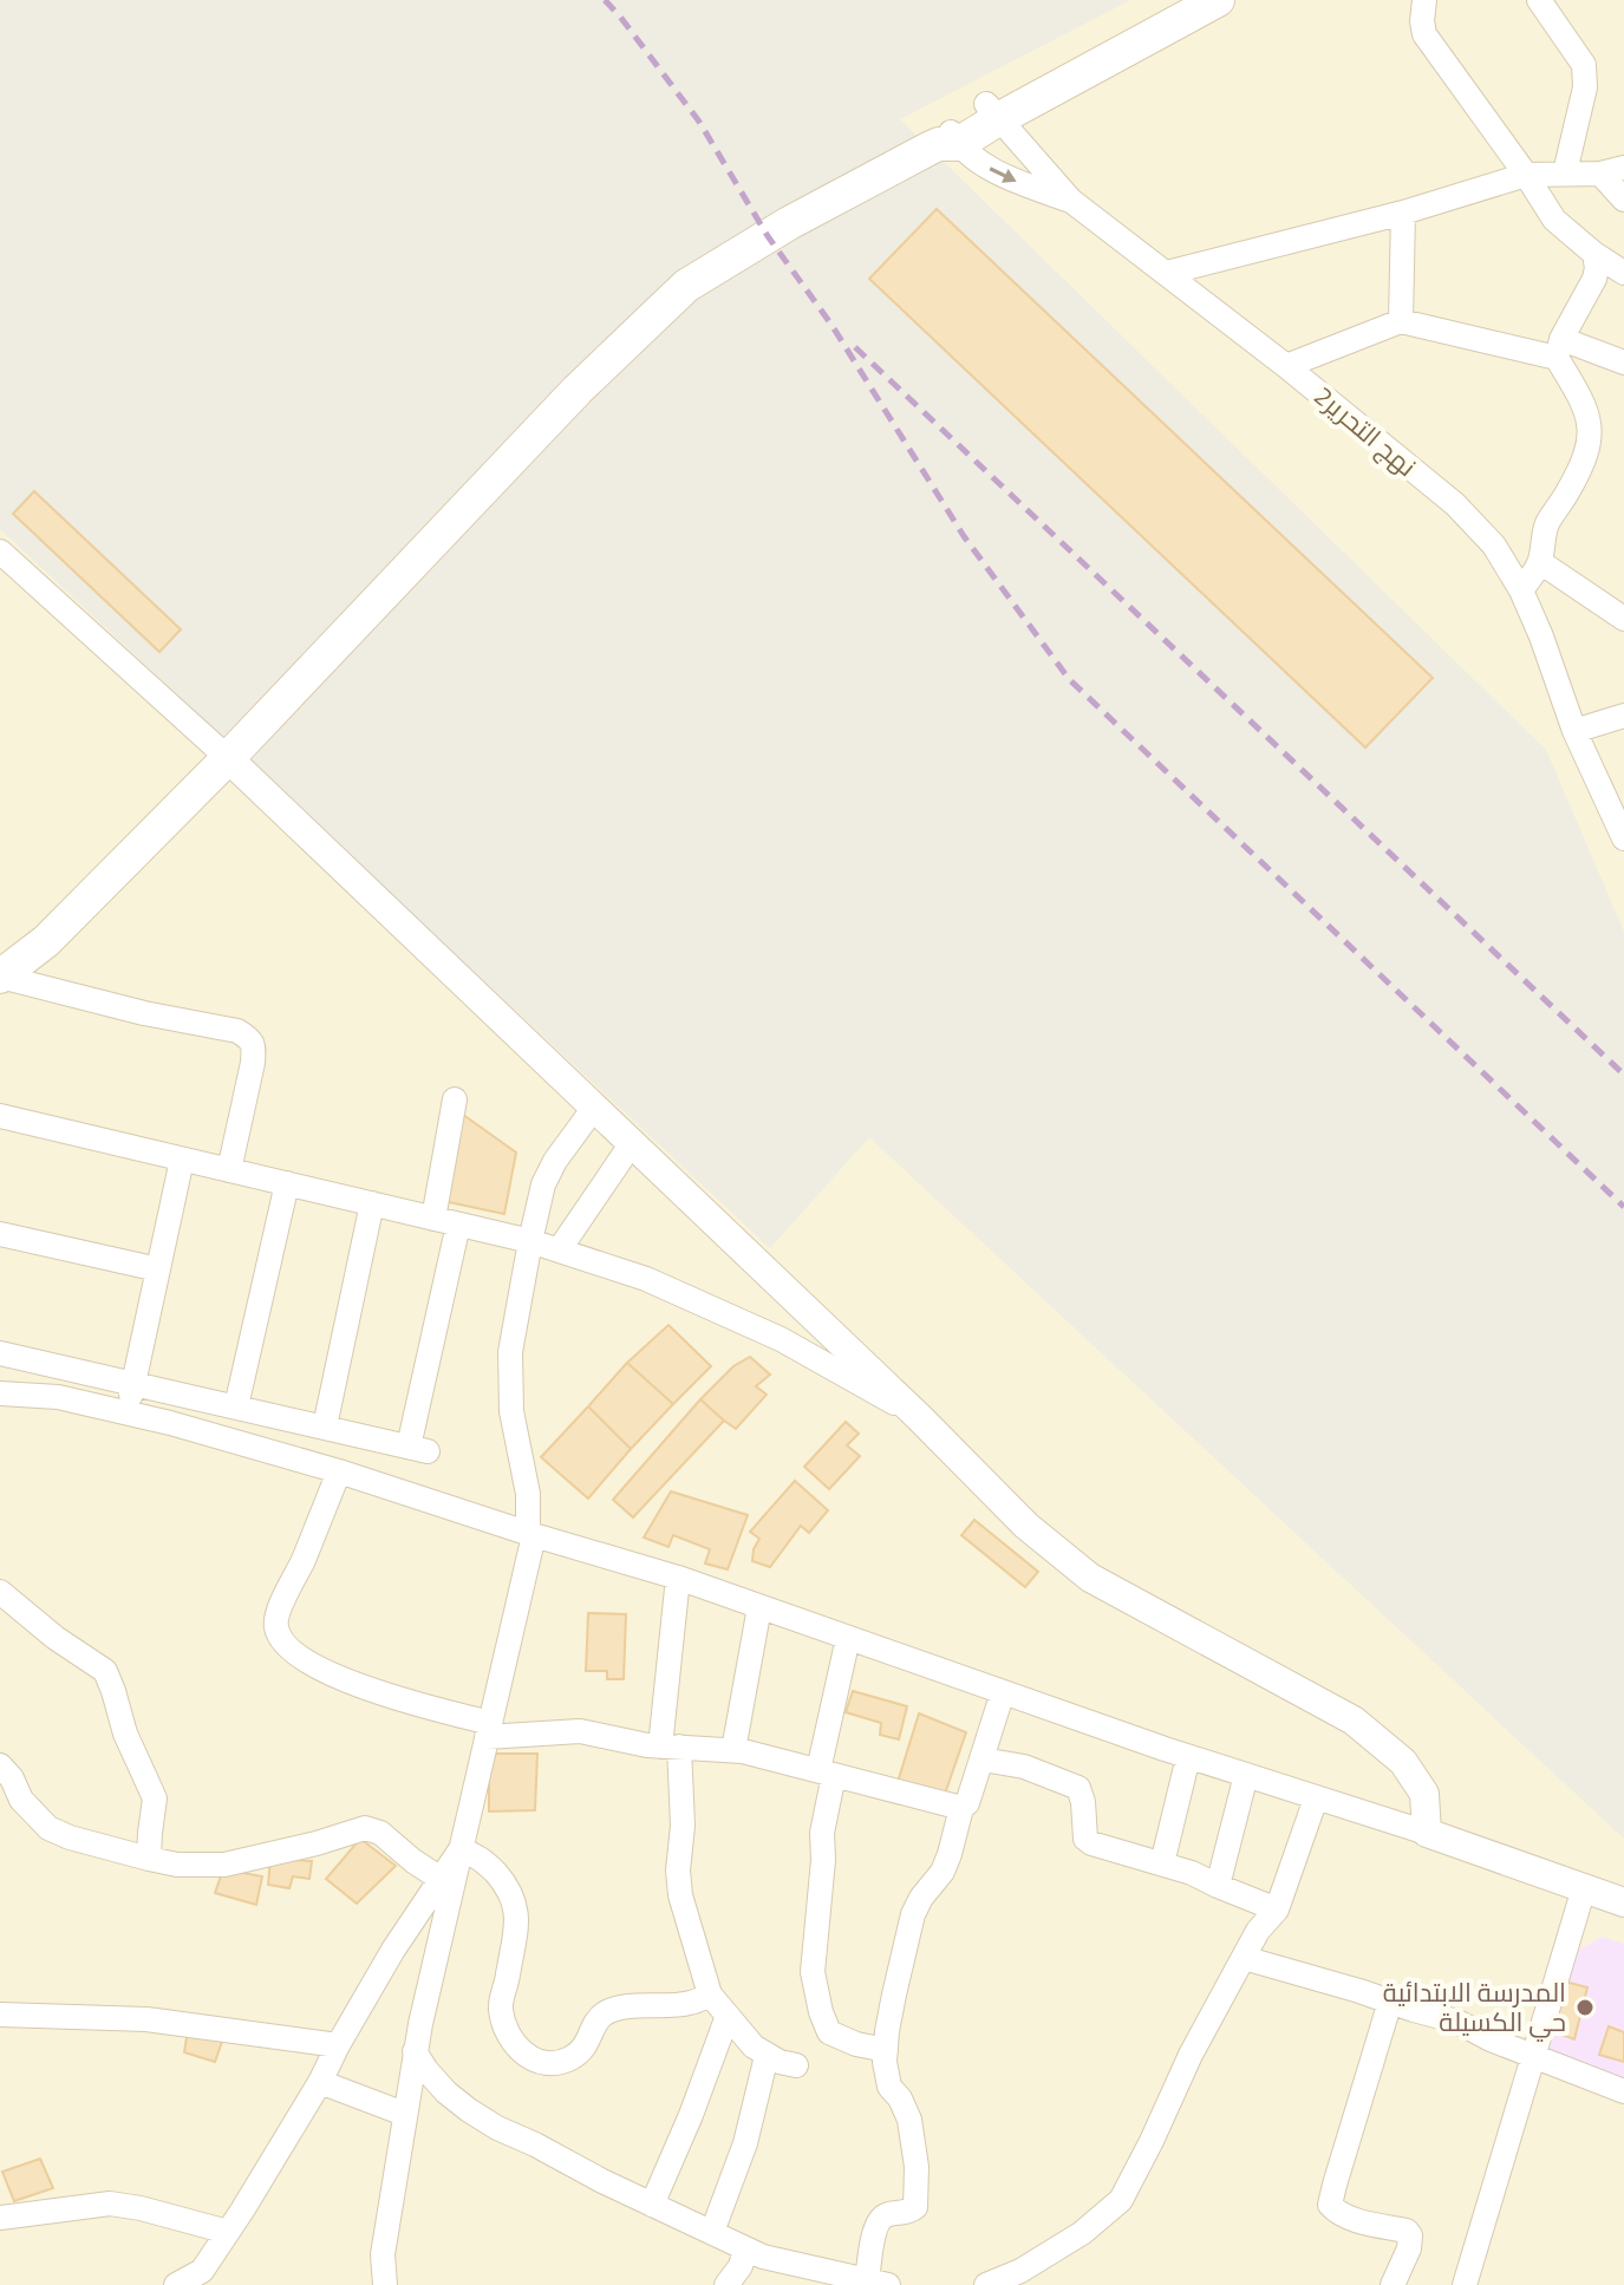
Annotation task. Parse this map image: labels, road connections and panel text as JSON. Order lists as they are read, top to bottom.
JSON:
{
  "streets": {
    "street": ["نهج التحرير2"]
  },
  "places": ["المدرسة الابتدائية حي الكسيلة"]
}
